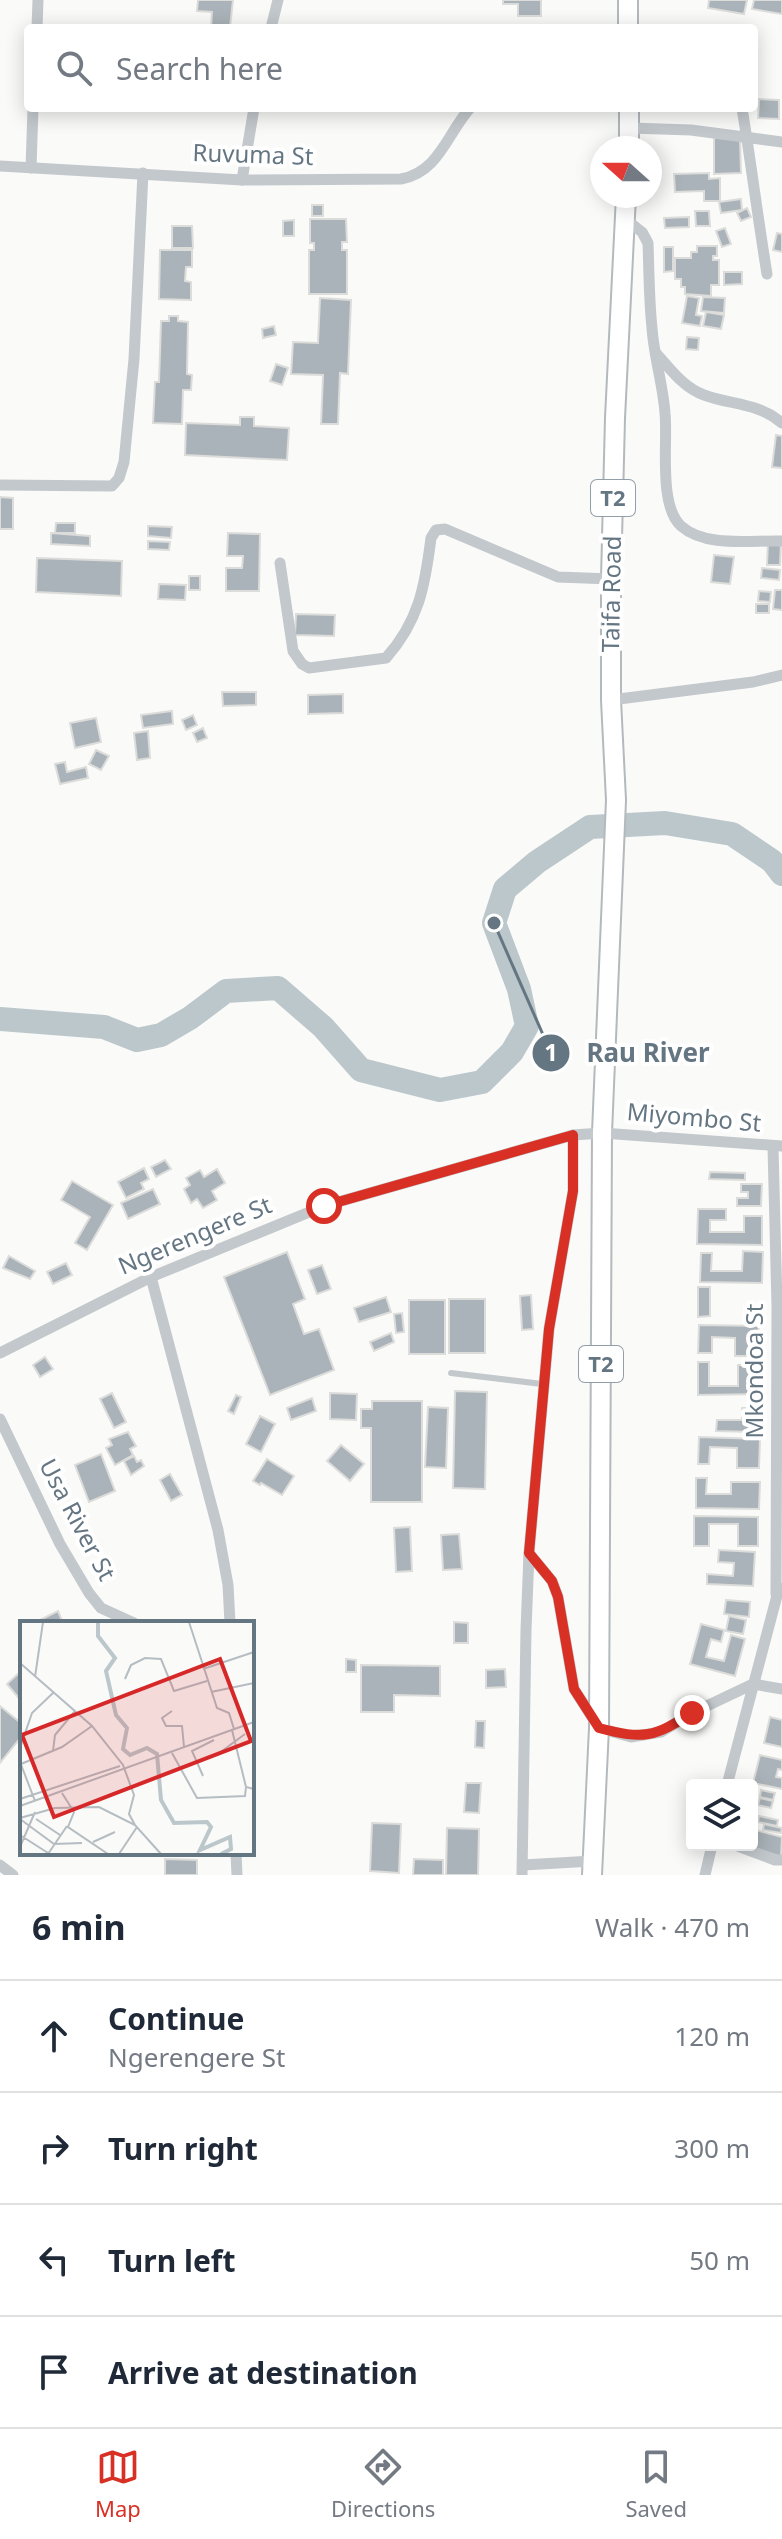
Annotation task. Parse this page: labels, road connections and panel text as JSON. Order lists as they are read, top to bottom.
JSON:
{
  "streets": {
    "highway": ["T2", "Taifa Road"],
    "street": [
      "Ruvuma St",
      "Miyombo St",
      "Ngerengere St",
      "Mkondoa St",
      "Usa River St"
    ]
  },
  "crossings": [
    ["T2", "Taifa Road"],
    ["T2", "Miyombo St"],
    ["T2", "Ngerengere St"],
    ["Taifa Road", "Miyombo St"],
    ["Taifa Road", "Ngerengere St"],
    ["Miyombo St", "Ngerengere St"],
    ["Miyombo St", "Mkondoa St"]
  ],
  "places": ["Rau River"],
  "north": "left",
  "page": {
    "search": "Search here",
    "heading": ["6 min", "Walk · 470 m"],
    "list": [
      ["Continue", "Ngerengere St", "120 m"],
      ["Turn right", "300 m"],
      ["Turn left", "50 m"],
      "Arrive at destination"
    ],
    "nav": ["Map", "Directions", "Saved"]
  }
}
